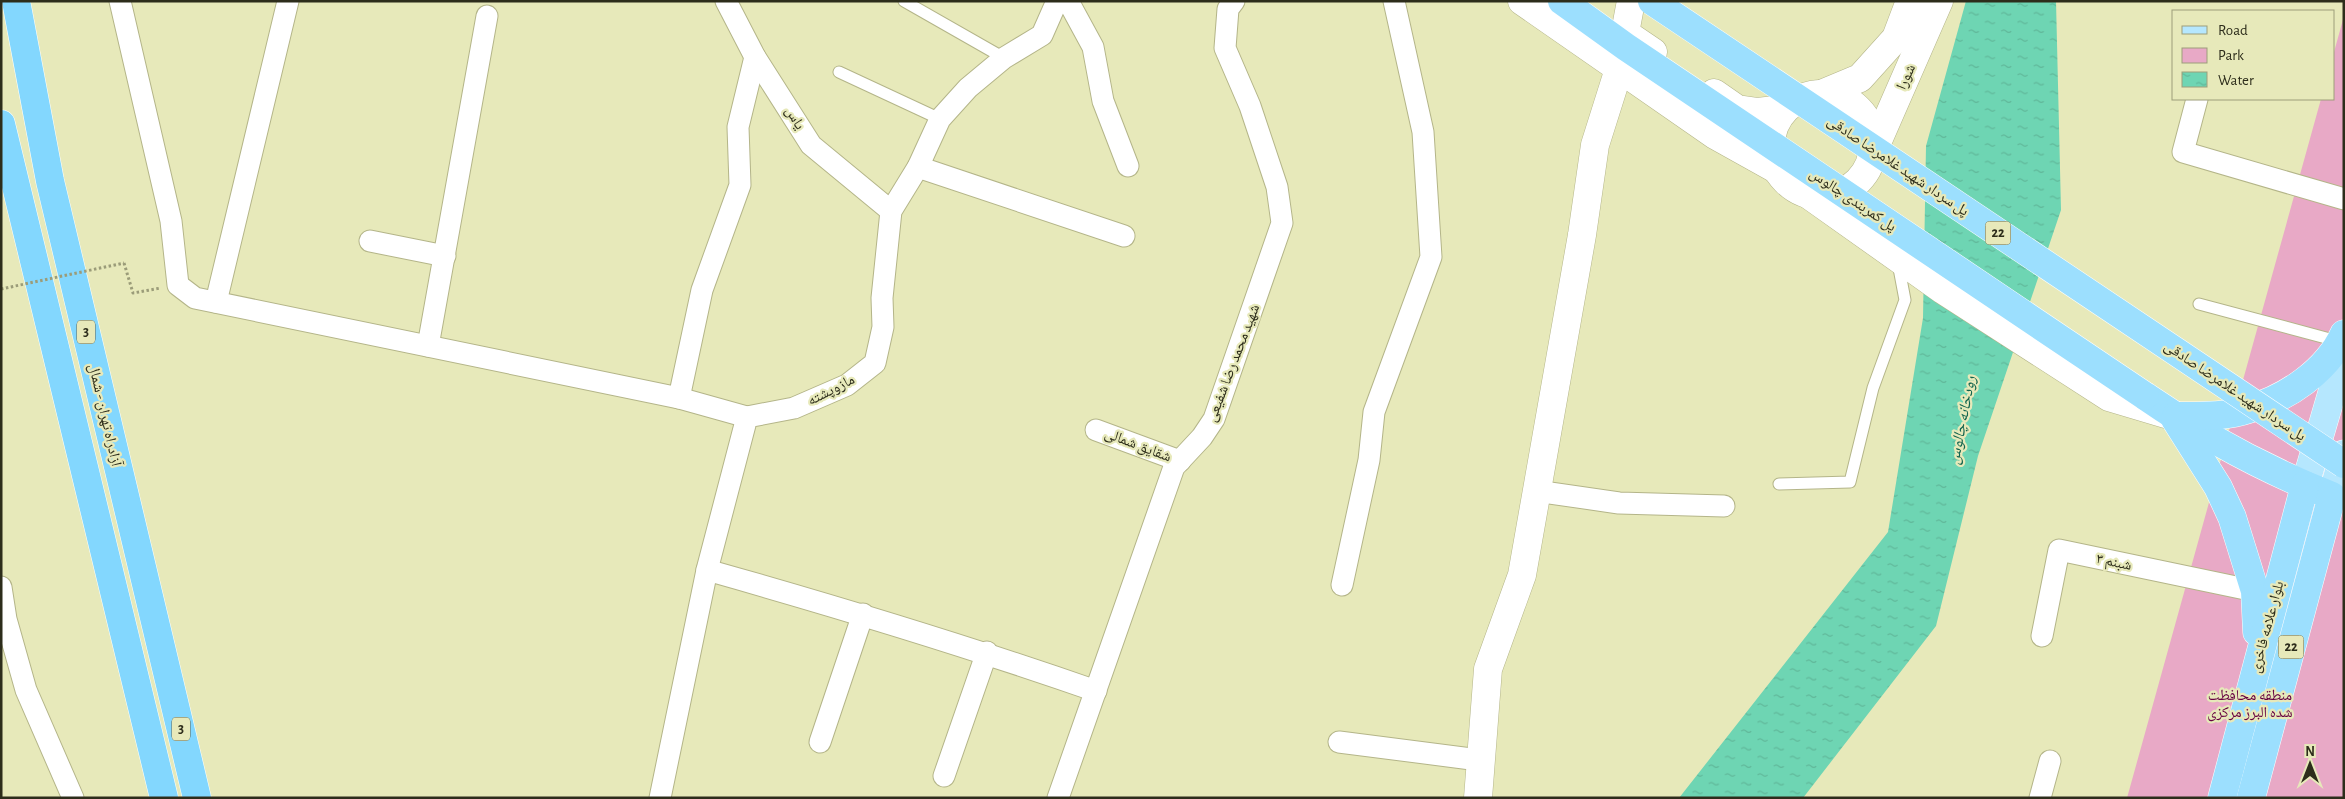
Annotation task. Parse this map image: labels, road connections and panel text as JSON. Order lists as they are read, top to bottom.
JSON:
{
  "streets": {
    "highway": [
      "پل سردار شهید غلامرضا صادقی",
      "پل کمربندی چالوس",
      "22",
      "3",
      "آزادراه تهران - شمال",
      "بلوار علامه فاخری"
    ],
    "street": [
      "شورا",
      "یاس",
      "شهید محمد رضا شفیعی",
      "مازوپشته",
      "شقایق شمالی",
      "شبنم ۳"
    ]
  },
  "crossings": [
    ["یاس", "مازوپشته"],
    ["شهید محمد رضا شفیعی", "شقایق شمالی"]
  ],
  "water": ["رودخانه چالوس"],
  "parks": ["منطقه محافظت شده البرز مرکزی"],
  "legend": ["Road", "Park", "Water"],
  "north": "top"
}
